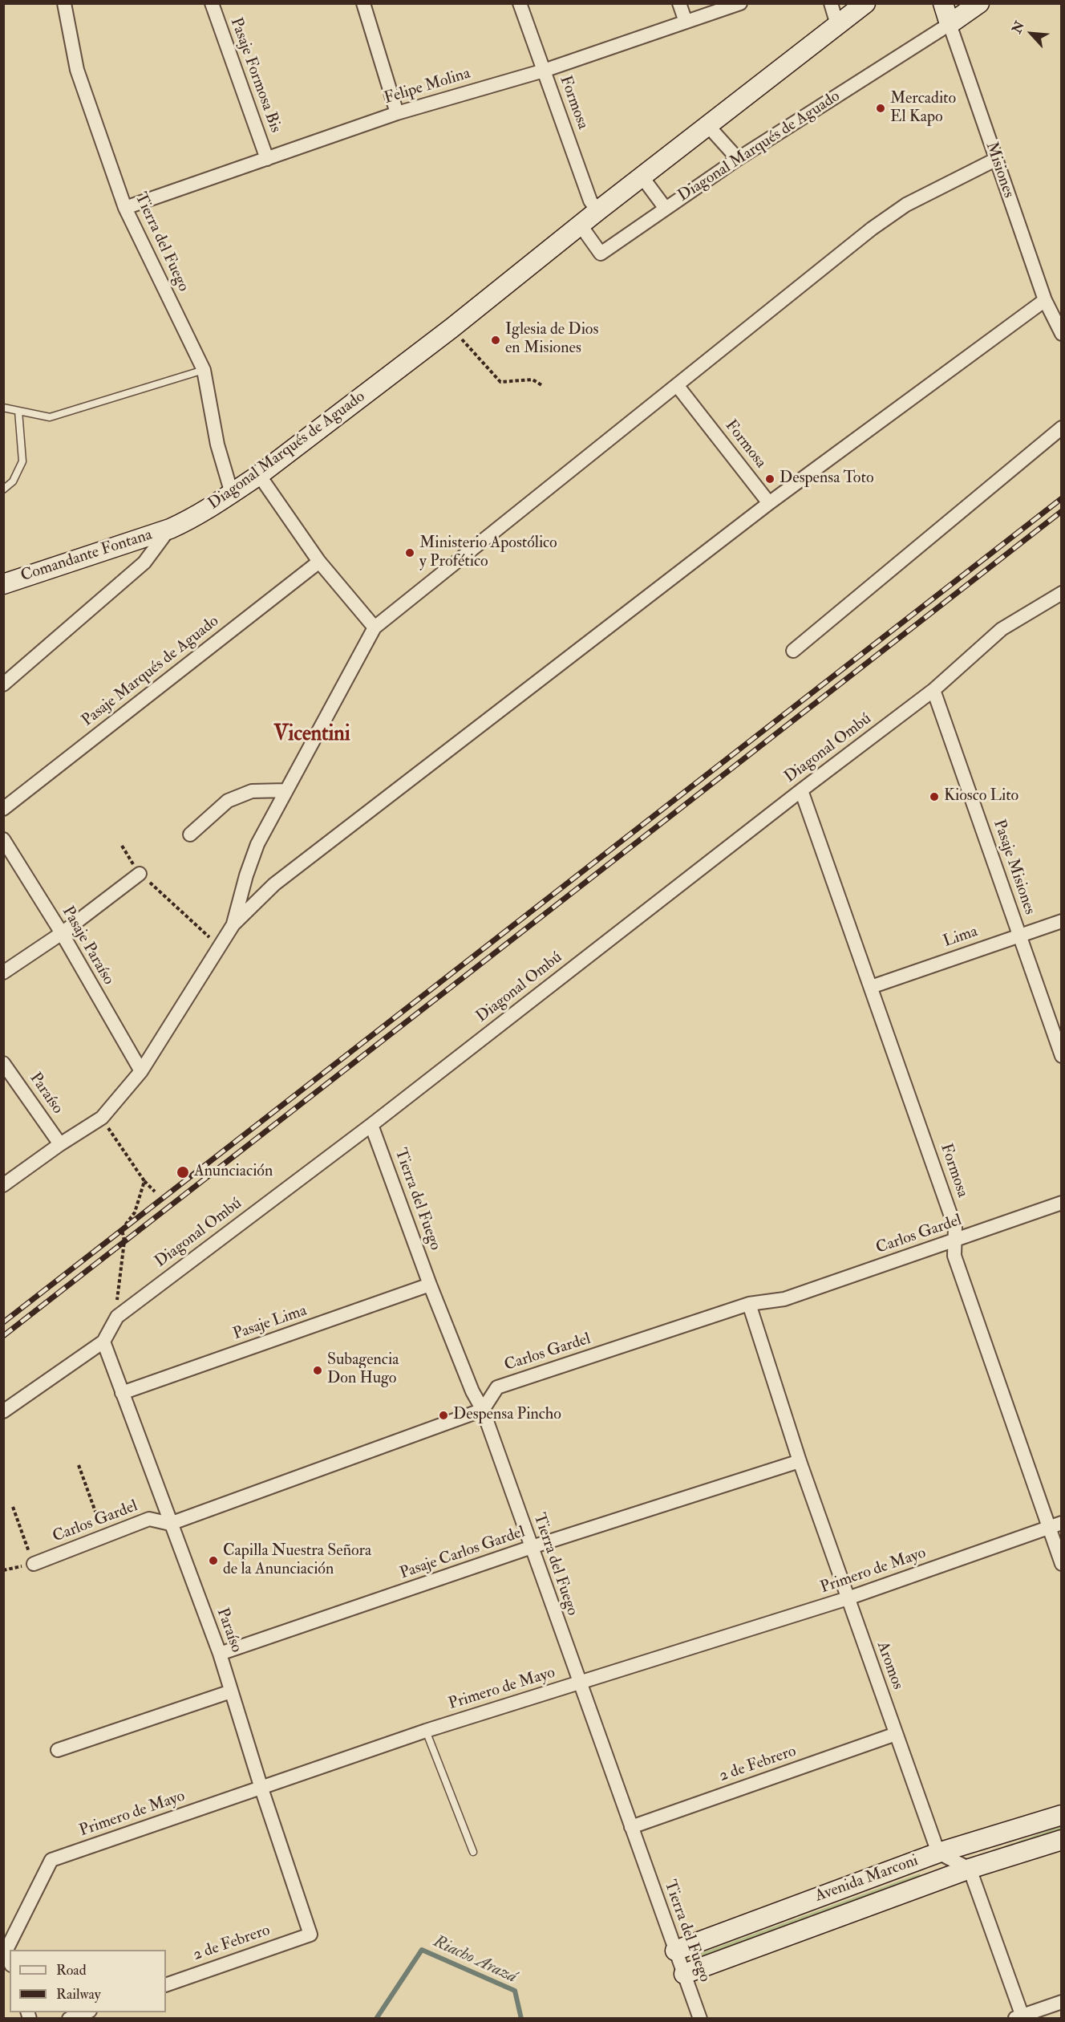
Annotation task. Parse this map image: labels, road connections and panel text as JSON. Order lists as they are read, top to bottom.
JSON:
{
  "streets": {
    "street": [
      "Pasaje Formosa Bis",
      "Felipe Molina",
      "Formosa",
      "Diagonal Marqués de Aguado",
      "Misiones",
      "Tierra del Fuego",
      "Comandante Fontana",
      "Pasaje Marqués de Aguado",
      "Diagonal Ombú",
      "Pasaje Misiones",
      "Lima",
      "Pasaje Paraíso",
      "Paraíso",
      "Carlos Gardel",
      "Pasaje Lima",
      "Pasaje Carlos Gardel",
      "Primero de Mayo",
      "Aromos",
      "2 de Febrero",
      "Avenida Marconi"
    ]
  },
  "crossings": [
    ["Pasaje Formosa Bis", "Felipe Molina"],
    ["Felipe Molina", "Formosa"],
    ["Felipe Molina", "Tierra del Fuego"],
    ["Formosa", "Diagonal Marqués de Aguado"],
    ["Formosa", "Diagonal Ombú"],
    ["Formosa", "Lima"],
    ["Formosa", "Carlos Gardel"],
    ["Formosa", "Primero de Mayo"],
    ["Diagonal Marqués de Aguado", "Misiones"],
    ["Diagonal Marqués de Aguado", "Tierra del Fuego"],
    ["Diagonal Marqués de Aguado", "Comandante Fontana"],
    ["Tierra del Fuego", "Diagonal Ombú"],
    ["Tierra del Fuego", "Carlos Gardel"],
    ["Tierra del Fuego", "Pasaje Lima"],
    ["Tierra del Fuego", "Pasaje Carlos Gardel"],
    ["Tierra del Fuego", "Primero de Mayo"],
    ["Tierra del Fuego", "2 de Febrero"],
    ["Tierra del Fuego", "Avenida Marconi"],
    ["Diagonal Ombú", "Pasaje Misiones"],
    ["Diagonal Ombú", "Paraíso"],
    ["Pasaje Misiones", "Lima"],
    ["Paraíso", "Carlos Gardel"],
    ["Paraíso", "Pasaje Lima"],
    ["Paraíso", "Pasaje Carlos Gardel"],
    ["Paraíso", "Primero de Mayo"],
    ["Paraíso", "2 de Febrero"],
    ["Carlos Gardel", "Aromos"],
    ["Pasaje Carlos Gardel", "Aromos"],
    ["Primero de Mayo", "Aromos"],
    ["Aromos", "2 de Febrero"],
    ["Aromos", "Avenida Marconi"]
  ],
  "districts": ["Vicentini"],
  "water": ["Riacho Arazá"],
  "places": [
    "Mercadito El Kapo",
    "Iglesia de Dios en Misiones",
    "Despensa Toto",
    "Ministerio Apostólico y Profético",
    "Kiosco Lito",
    "Anunciación",
    "Subagencia Don Hugo",
    "Despensa Pincho",
    "Capilla Nuestra Señora de la Anunciación"
  ],
  "legend": ["Road", "Railway"],
  "north": "top left"
}
